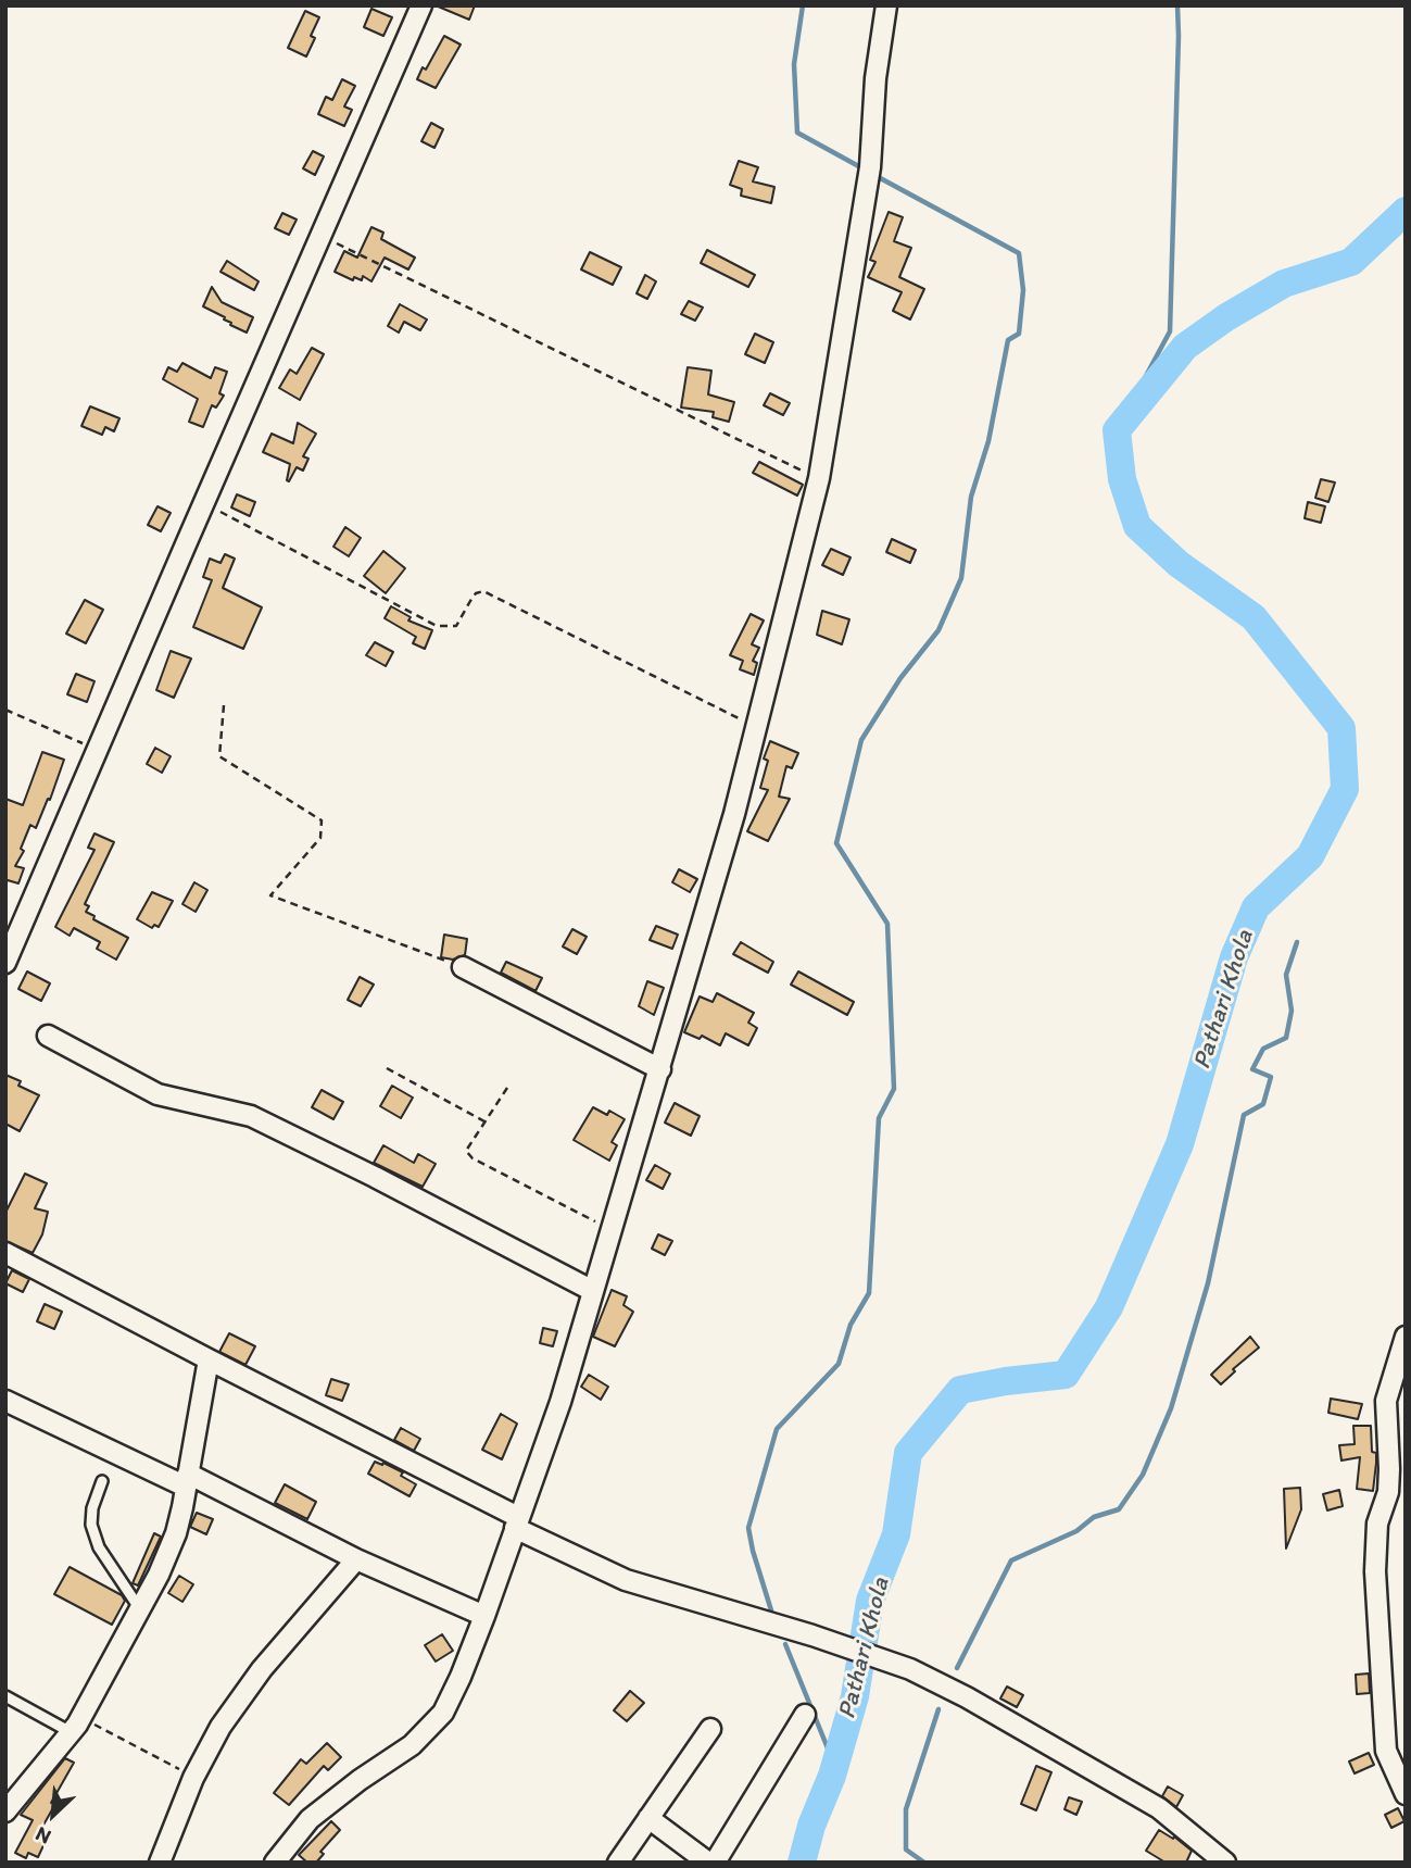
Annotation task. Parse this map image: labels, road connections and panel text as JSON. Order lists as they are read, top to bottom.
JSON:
{
  "water": ["Pathari Khola"],
  "north": "bottom left"
}
